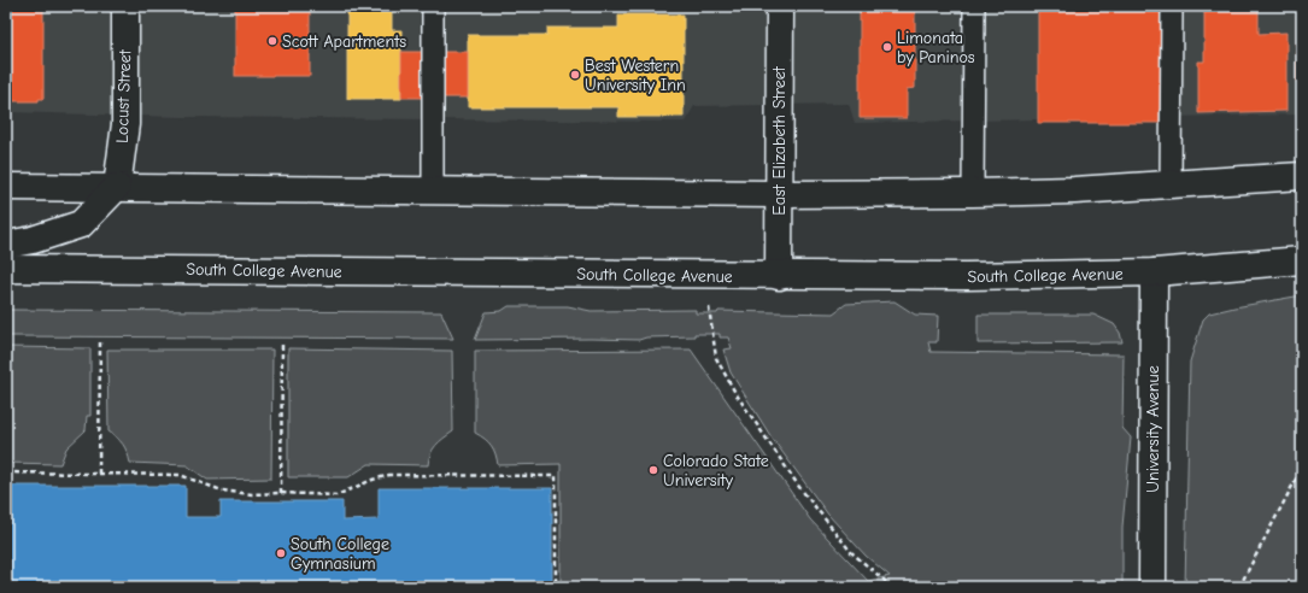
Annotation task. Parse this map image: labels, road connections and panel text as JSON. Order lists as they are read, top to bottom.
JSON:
{
  "streets": {
    "main road": [
      "Locust Street",
      "East Elizabeth Street",
      "South College Avenue",
      "University Avenue"
    ]
  },
  "crossings": [
    ["East Elizabeth Street", "South College Avenue"],
    ["South College Avenue", "University Avenue"]
  ],
  "places": [
    "Scott Apartments",
    "Limonata by Paninos",
    "Best Western University Inn",
    "Colorado State University",
    "South College Gymnasium"
  ]
}
